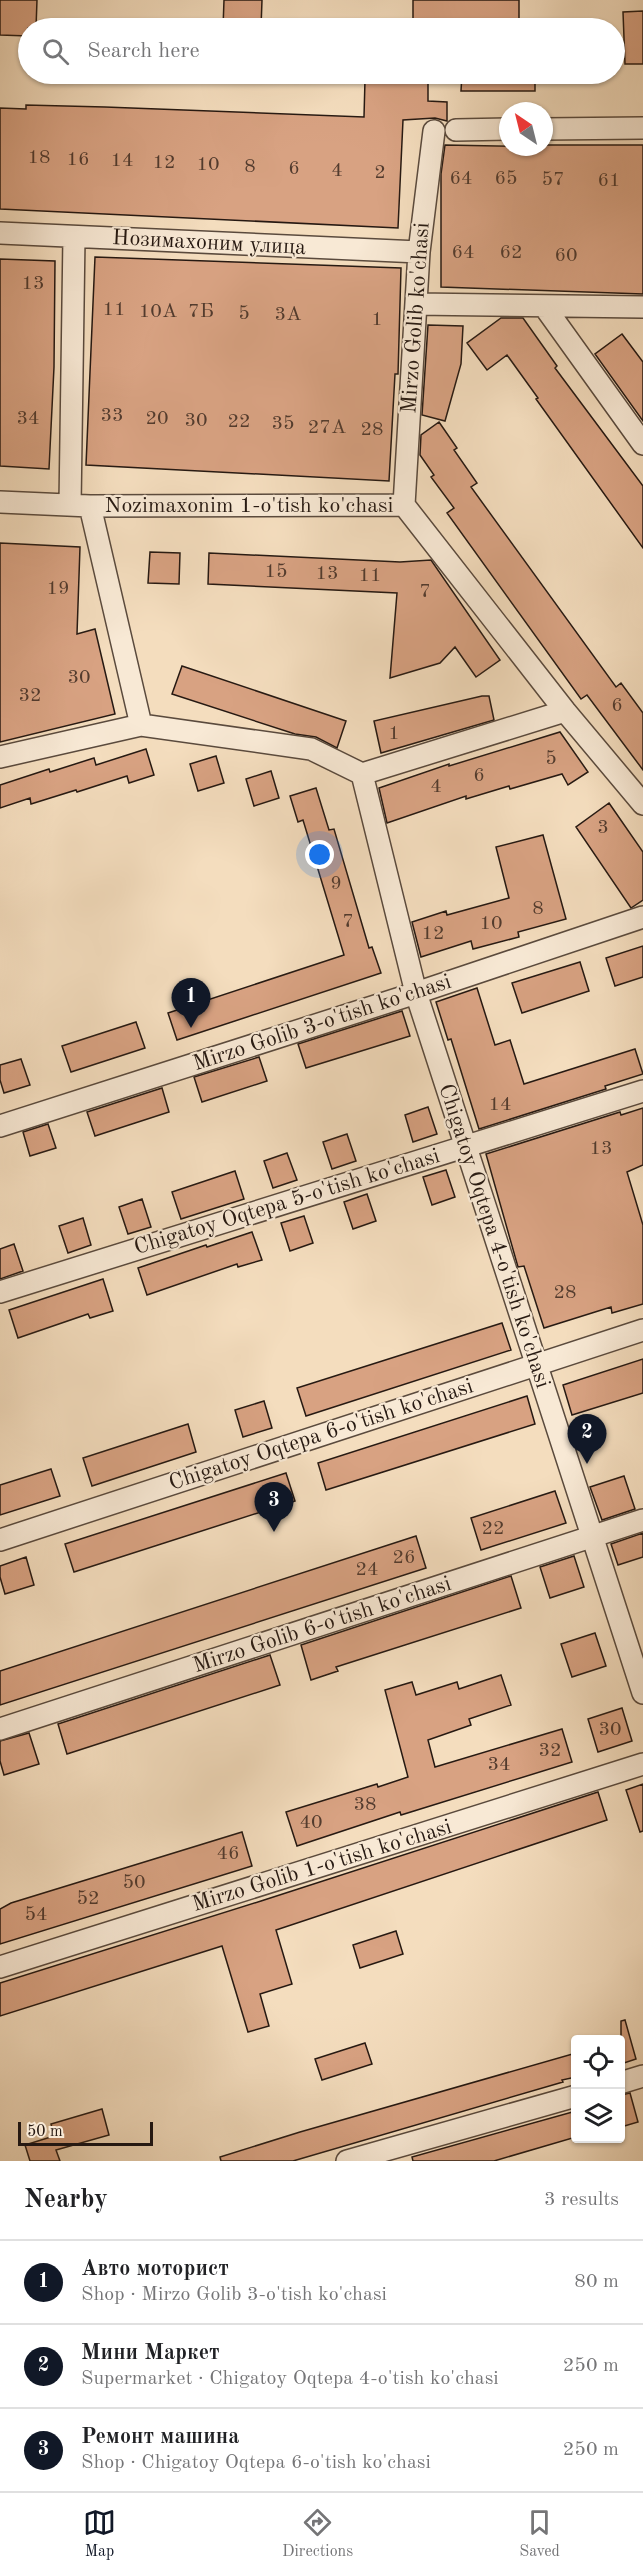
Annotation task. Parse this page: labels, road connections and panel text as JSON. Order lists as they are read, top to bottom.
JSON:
{
  "streets": {
    "street": [
      "Нозимахоним улица",
      "Mirzo Golib ko'chasi",
      "Nozimaxonim 1-o'tish ko'chasi",
      "Mirzo Golib 3-o'tish ko'chasi",
      "Chigatoy Oqtepa 5-o'tish ko'chasi",
      "Chigatoy Oqtepa 4-o'tish ko'chasi",
      "Chigatoy Oqtepa 6-o'tish ko'chasi",
      "Mirzo Golib 6-o'tish ko'chasi",
      "Mirzo Golib 1-o'tish ko'chasi"
    ]
  },
  "crossings": [
    ["Нозимахоним улица", "Mirzo Golib ko'chasi"],
    ["Mirzo Golib ko'chasi", "Nozimaxonim 1-o'tish ko'chasi"],
    ["Mirzo Golib 3-o'tish ko'chasi", "Chigatoy Oqtepa 4-o'tish ko'chasi"],
    ["Chigatoy Oqtepa 5-o'tish ko'chasi", "Chigatoy Oqtepa 4-o'tish ko'chasi"],
    ["Chigatoy Oqtepa 4-o'tish ko'chasi", "Chigatoy Oqtepa 6-o'tish ko'chasi"],
    ["Chigatoy Oqtepa 4-o'tish ko'chasi", "Mirzo Golib 6-o'tish ko'chasi"]
  ],
  "house_numbers": [
    "18",
    "16",
    "14",
    "12",
    "10",
    "8",
    "6",
    "4",
    "2",
    "64",
    "65",
    "57",
    "61",
    "64",
    "62",
    "60",
    "13",
    "11",
    "10A",
    "7Б",
    "5",
    "3A",
    "1",
    "33",
    "34",
    "20",
    "30",
    "22",
    "35",
    "27A",
    "28",
    "15",
    "13",
    "11",
    "19",
    "7",
    "30",
    "32",
    "6",
    "1",
    "5",
    "6",
    "4",
    "3",
    "9",
    "8",
    "7",
    "10",
    "12",
    "14",
    "13",
    "28",
    "22",
    "26",
    "24",
    "30",
    "32",
    "34",
    "38",
    "40",
    "46",
    "50",
    "52",
    "54"
  ],
  "scale_bar": "50 m",
  "north": "top left",
  "page": {
    "search": "Search here",
    "pins": ["1", "2", "3"],
    "scale": "50 m",
    "heading": ["Nearby", "3 results"],
    "list": [
      {
        "mark": "1",
        "name": "Авто моторист",
        "note": "Shop · Mirzo Golib 3-o'tish ko'chasi",
        "value": "80 m"
      },
      {
        "mark": "2",
        "name": "Мини Маркет",
        "note": "Supermarket · Chigatoy Oqtepa 4-o'tish ko'chasi",
        "value": "250 m"
      },
      {
        "mark": "3",
        "name": "Ремонт машина",
        "note": "Shop · Chigatoy Oqtepa 6-o'tish ko'chasi",
        "value": "250 m"
      }
    ],
    "nav": ["Map", "Directions", "Saved"]
  }
}
